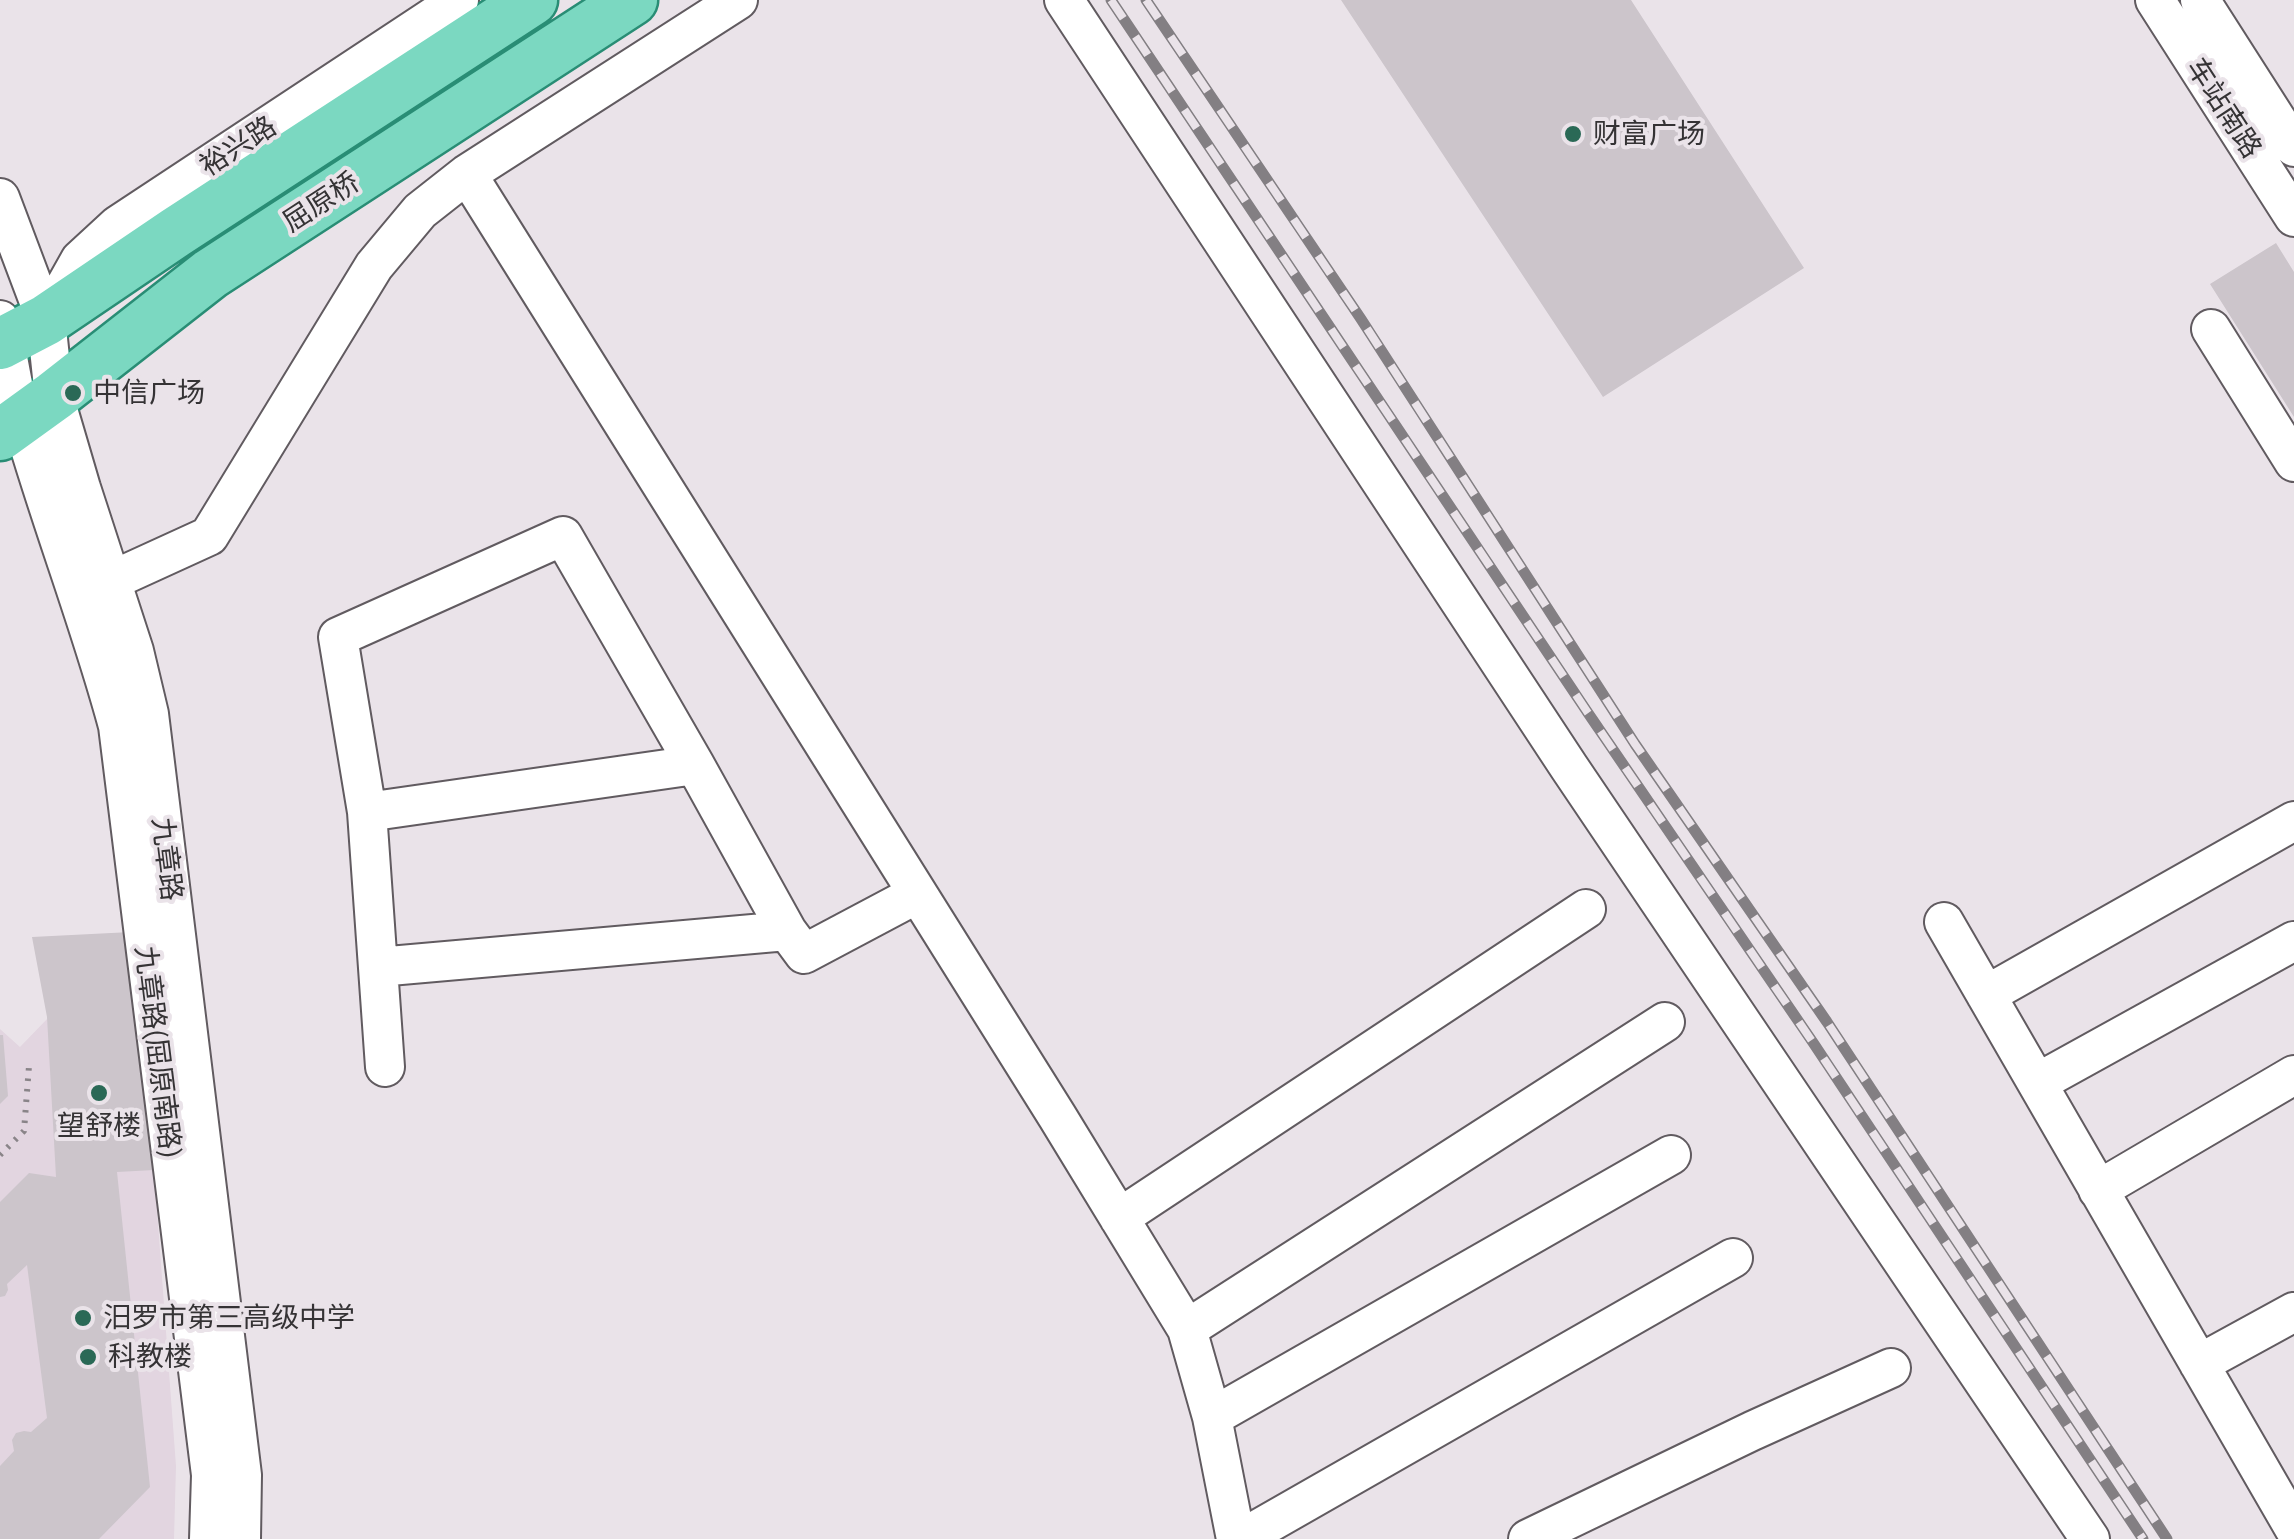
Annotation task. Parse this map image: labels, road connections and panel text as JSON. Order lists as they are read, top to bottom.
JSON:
{
  "streets": {
    "main road": ["屈原桥"],
    "street": [
      "车站南路",
      "裕兴路",
      "九章路",
      "九章路(屈原南路)"
    ]
  },
  "crossings": [
    ["裕兴路", "屈原桥"],
    ["裕兴路", "九章路"],
    ["屈原桥", "九章路"],
    ["屈原桥", "九章路(屈原南路)"],
    ["九章路", "九章路(屈原南路)"]
  ],
  "places": [
    "财富广场",
    "中信广场",
    "望舒楼",
    "汨罗市第三高级中学",
    "科教楼"
  ]
}
